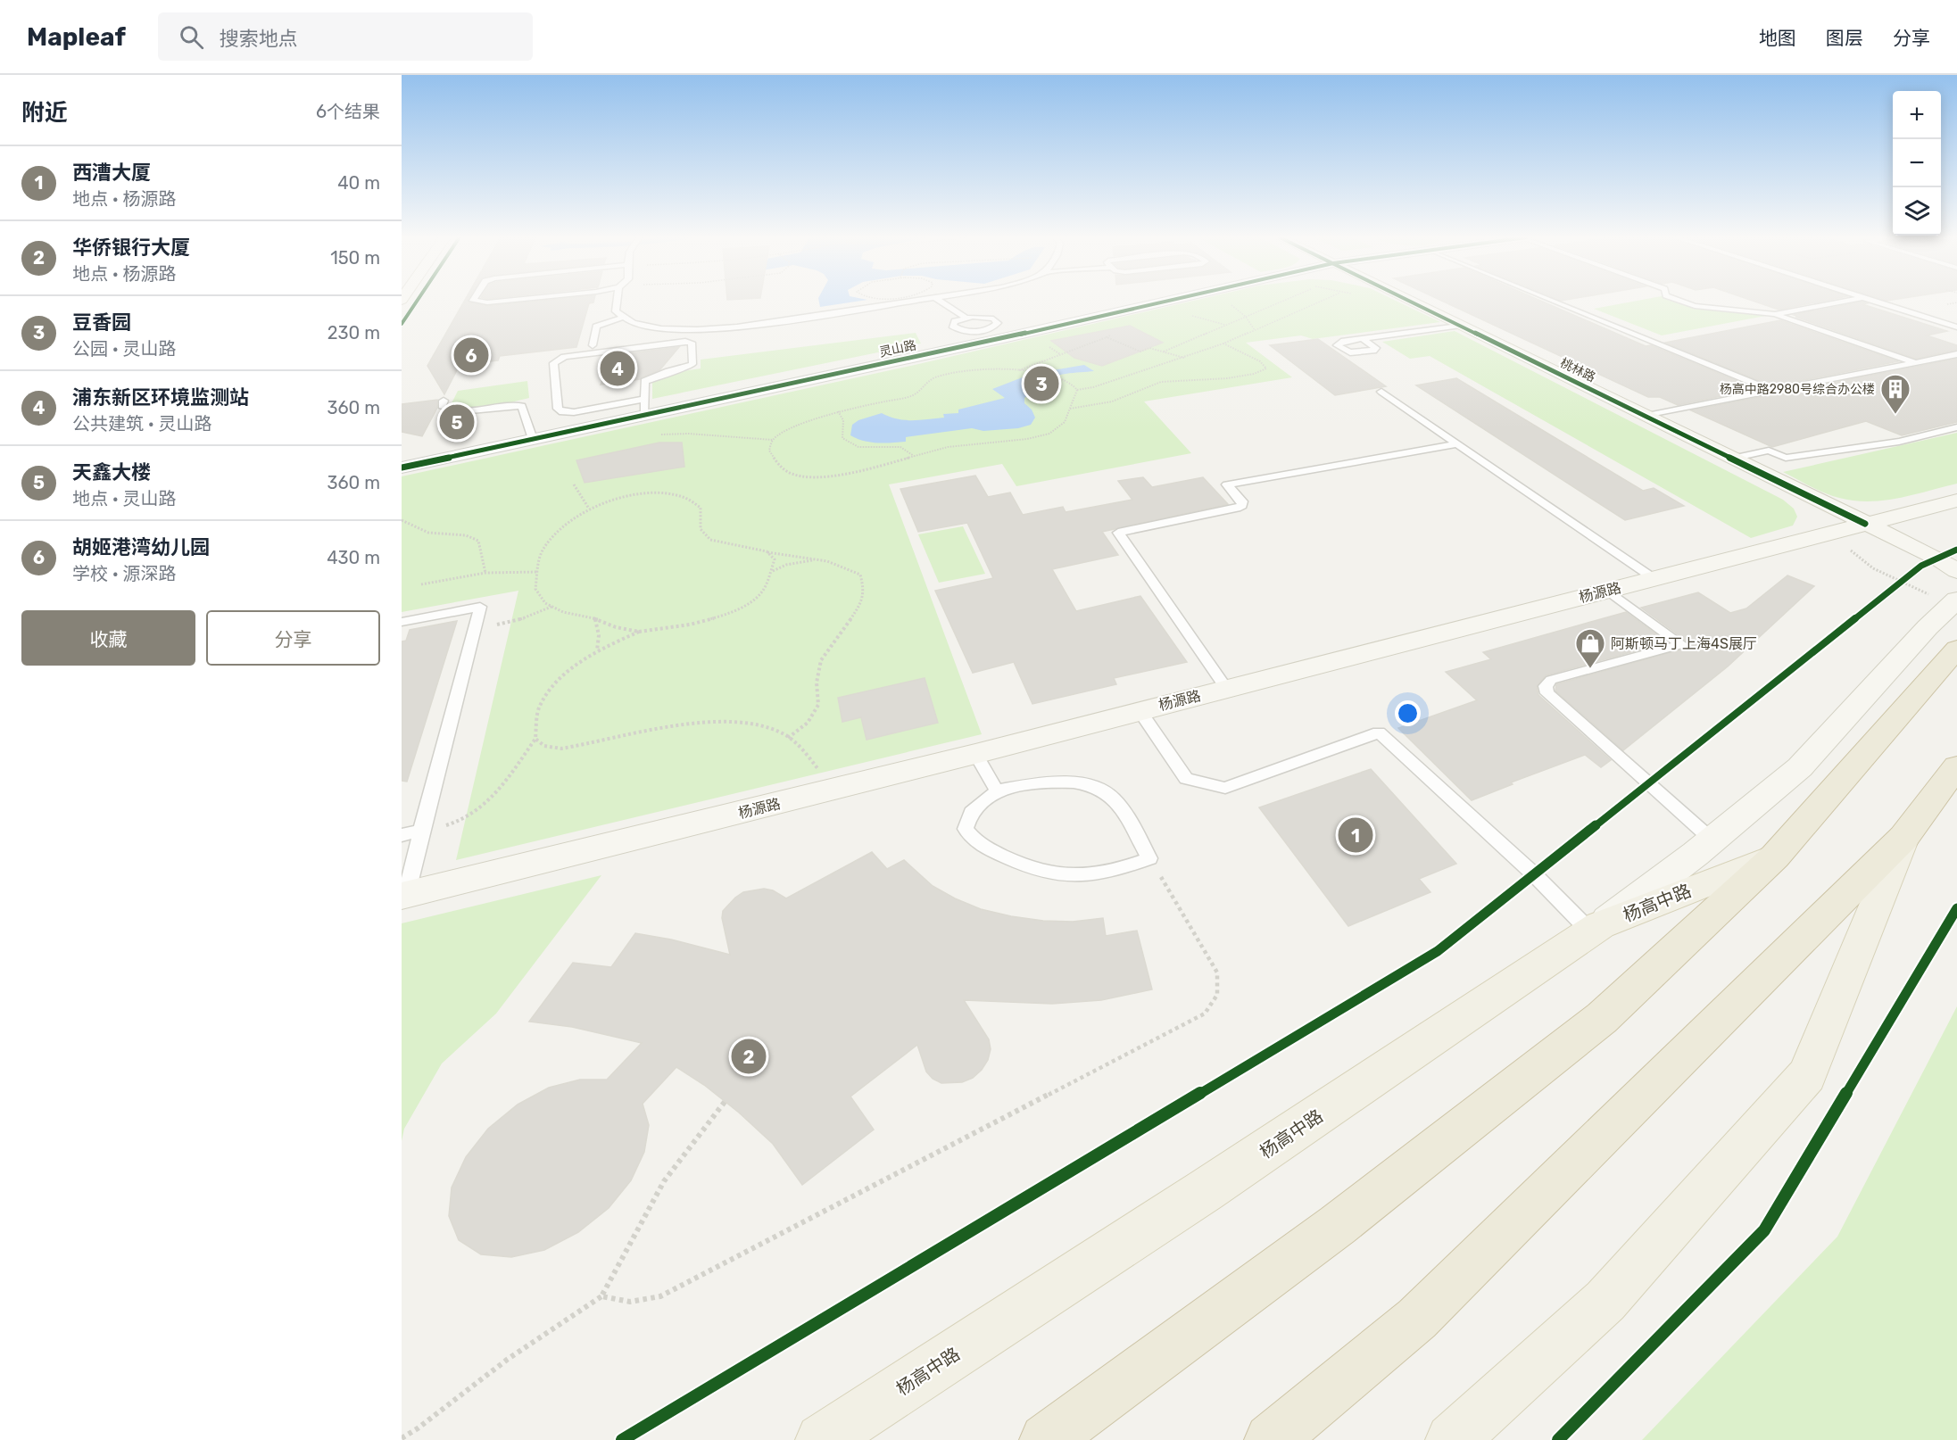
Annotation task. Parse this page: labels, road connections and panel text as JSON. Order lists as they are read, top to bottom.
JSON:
{
  "streets": {
    "highway": ["杨高中路"],
    "street": ["灵山路", "桃林路", "杨源路"]
  },
  "crossings": [
    ["桃林路", "杨源路"]
  ],
  "places": {
    "building": ["杨高中路2980号综合办公楼"],
    "shop": ["阿斯顿马丁上海4S展厅"]
  },
  "page": {
    "header": "Mapleaf",
    "search": "搜索地点",
    "nav": ["地图", "图层", "分享"],
    "heading": ["附近", "6个结果"],
    "map_buttons": ["+", "−"],
    "list": [
      {
        "mark": "1",
        "name": "西漕大厦",
        "note": "地点 · 杨源路",
        "value": "40 m"
      },
      {
        "mark": "2",
        "name": "华侨银行大厦",
        "note": "地点 · 杨源路",
        "value": "150 m"
      },
      {
        "mark": "3",
        "name": "豆香园",
        "note": "公园 · 灵山路",
        "value": "230 m"
      },
      {
        "mark": "4",
        "name": "浦东新区环境监测站",
        "note": "公共建筑 · 灵山路",
        "value": "360 m"
      },
      {
        "mark": "5",
        "name": "天鑫大楼",
        "note": "地点 · 灵山路",
        "value": "360 m"
      },
      {
        "mark": "6",
        "name": "胡姬港湾幼儿园",
        "note": "学校 · 源深路",
        "value": "430 m"
      }
    ],
    "pins": [
      "6",
      "4",
      "3",
      "5",
      "1",
      "2"
    ],
    "buttons": ["收藏", "分享"]
  }
}
